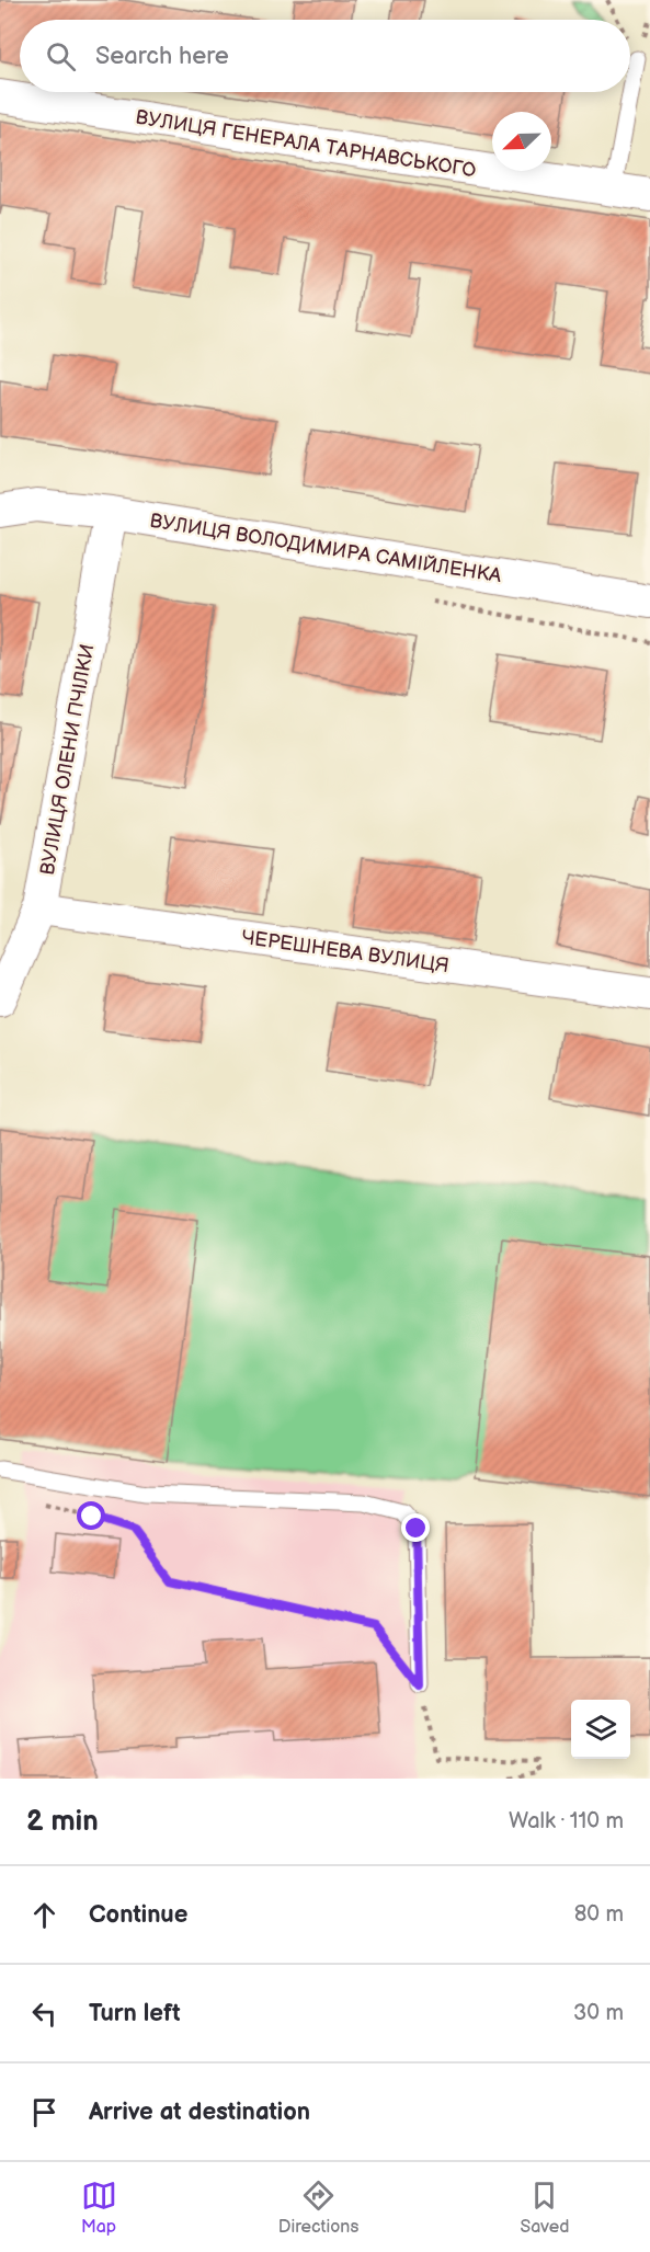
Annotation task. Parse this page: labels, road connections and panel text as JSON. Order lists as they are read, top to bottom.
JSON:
{
  "streets": {
    "street": [
      "ВУЛИЦЯ ГЕНЕРАЛА ТАРНАВСЬКОГО",
      "ВУЛИЦЯ ВОЛОДИМИРА САМІЙЛЕНКА",
      "ВУЛИЦЯ ОЛЕНИ ПЧІЛКИ",
      "ЧЕРЕШНЕВА ВУЛИЦЯ"
    ]
  },
  "crossings": [
    ["ВУЛИЦЯ ВОЛОДИМИРА САМІЙЛЕНКА", "ВУЛИЦЯ ОЛЕНИ ПЧІЛКИ"],
    ["ВУЛИЦЯ ОЛЕНИ ПЧІЛКИ", "ЧЕРЕШНЕВА ВУЛИЦЯ"]
  ],
  "north": "bottom left",
  "page": {
    "search": "Search here",
    "heading": ["2 min", "Walk · 110 m"],
    "list": [
      ["Continue", "80 m"],
      ["Turn left", "30 m"],
      "Arrive at destination"
    ],
    "nav": ["Map", "Directions", "Saved"]
  }
}
